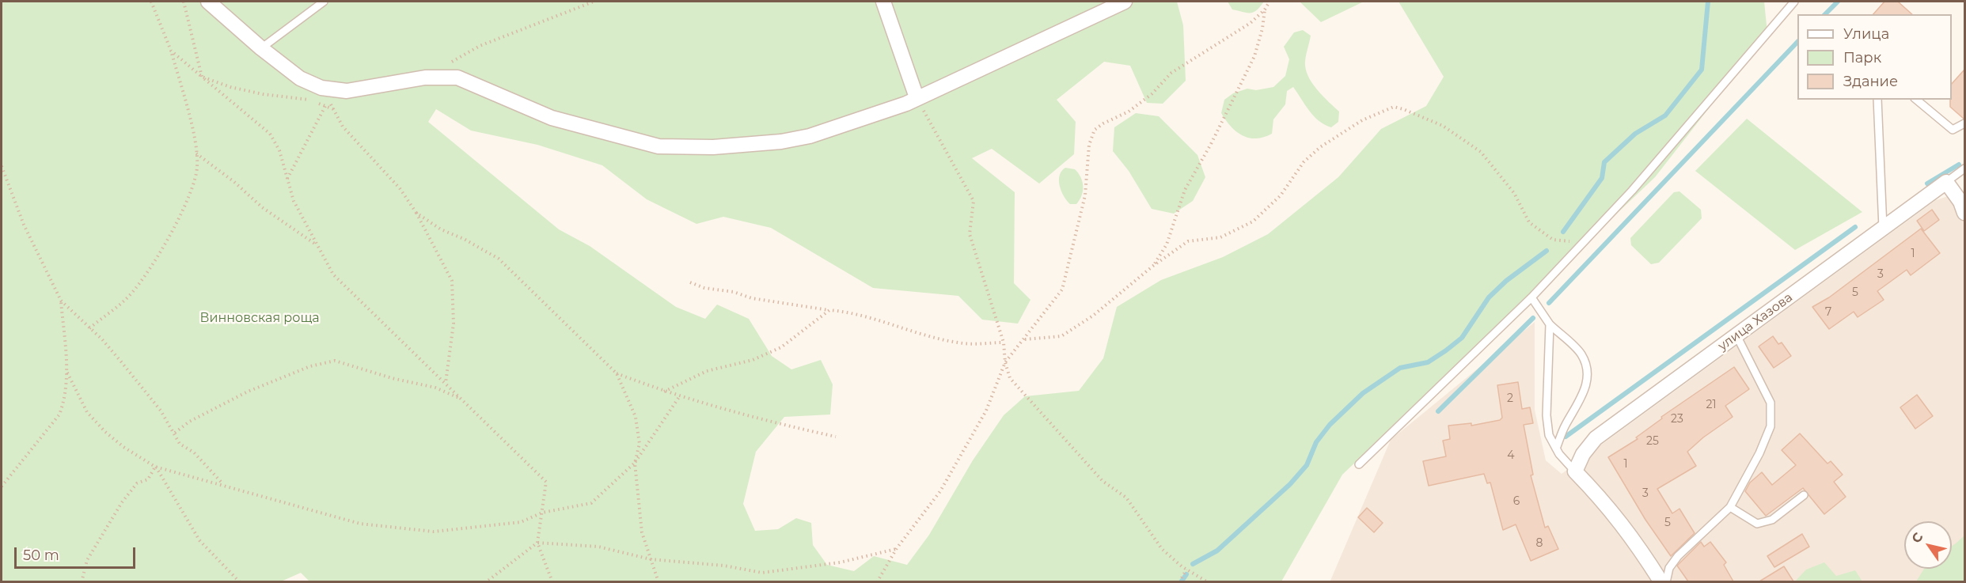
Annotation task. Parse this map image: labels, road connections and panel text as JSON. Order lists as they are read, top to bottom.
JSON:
{
  "streets": {
    "street": ["улица Хазова"]
  },
  "parks": ["Винновская роща"],
  "house_numbers": [
    "1",
    "3",
    "5",
    "7",
    "2",
    "21",
    "23",
    "25",
    "4",
    "1",
    "3",
    "6",
    "5",
    "8"
  ],
  "legend": ["Улица", "Парк", "Здание"],
  "scale_bar": "50 m",
  "north": "top left"
}
